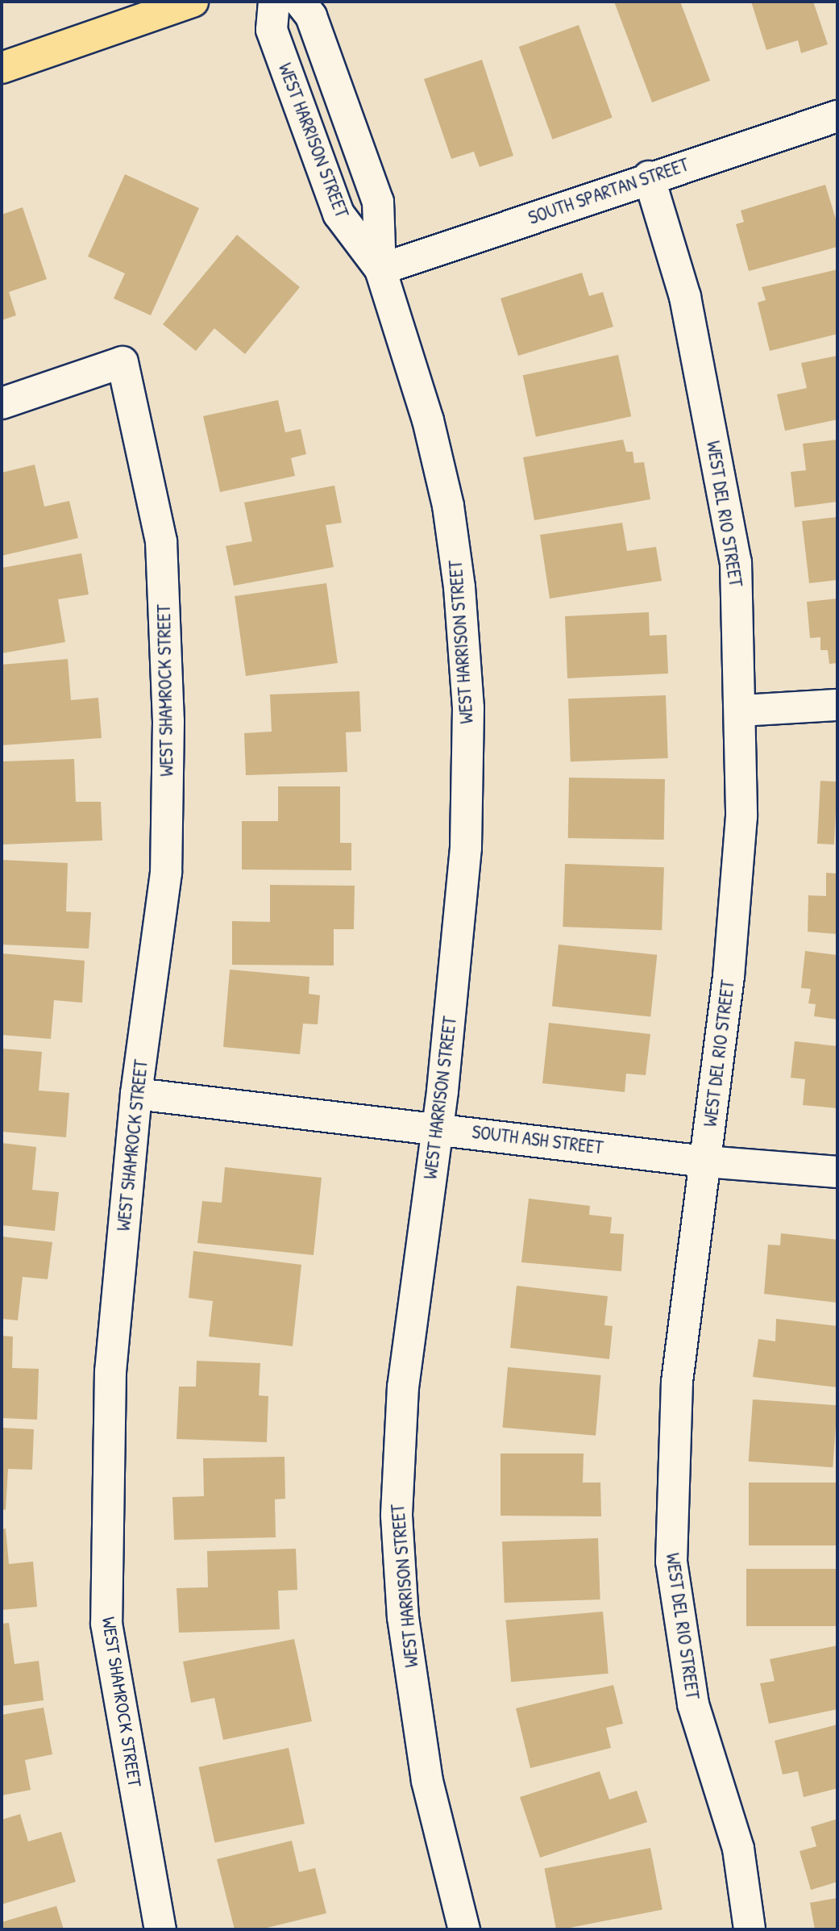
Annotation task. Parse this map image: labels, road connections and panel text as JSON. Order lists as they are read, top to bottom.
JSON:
{
  "streets": {
    "street": [
      "WEST HARRISON STREET",
      "SOUTH SPARTAN STREET",
      "WEST DEL RIO STREET",
      "WEST SHAMROCK STREET",
      "SOUTH ASH STREET"
    ]
  },
  "crossings": [
    ["WEST HARRISON STREET", "SOUTH SPARTAN STREET"],
    ["WEST HARRISON STREET", "SOUTH ASH STREET"],
    ["SOUTH SPARTAN STREET", "WEST DEL RIO STREET"],
    ["WEST DEL RIO STREET", "SOUTH ASH STREET"],
    ["WEST SHAMROCK STREET", "SOUTH ASH STREET"]
  ]
}
